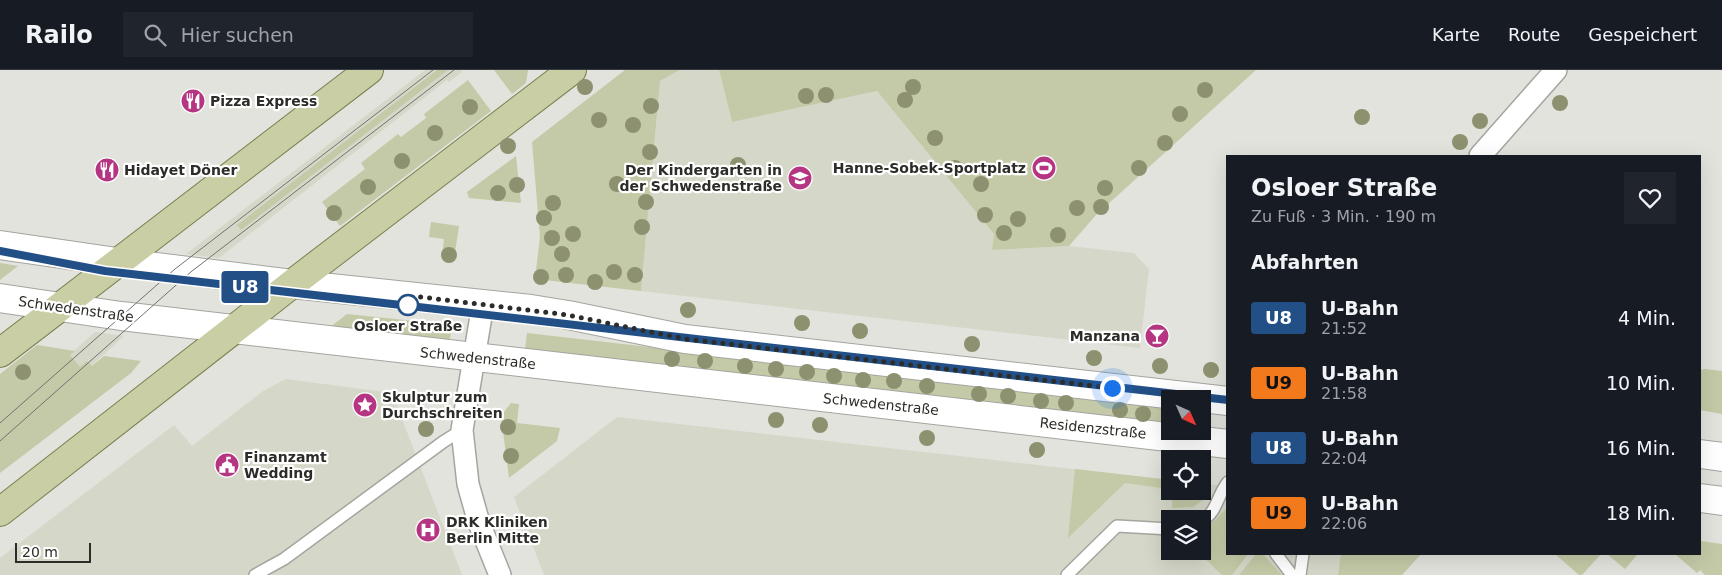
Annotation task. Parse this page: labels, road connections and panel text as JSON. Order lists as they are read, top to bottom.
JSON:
{
  "streets": {
    "main road": ["Schwedenstraße", "Residenzstraße"]
  },
  "crossings": [
    ["Schwedenstraße", "Residenzstraße"]
  ],
  "places": {
    "restaurant": ["Pizza Express", "Hidayet Döner"],
    "sports": ["Hanne-Sobek-Sportplatz"],
    "school or university": ["Der Kindergarten in der Schwedenstraße"],
    "other": ["Osloer Straße"],
    "bar": ["Manzana"],
    "place": ["Skulptur zum Durchschreiten"],
    "public building": ["Finanzamt Wedding"],
    "hospital": ["DRK Kliniken Berlin Mitte"]
  },
  "lines": ["metro line U8"],
  "scale_bar": "20 m",
  "north": "bottom right",
  "page": {
    "header": "Railo",
    "search": "Hier suchen",
    "nav": ["Karte", "Route", "Gespeichert"],
    "on_map": "U8",
    "heading": [
      ["Osloer Straße", "Zu Fuß · 3 Min. · 190 m"],
      "Abfahrten"
    ],
    "list": [
      {
        "mark": "U8",
        "name": "U-Bahn",
        "note": "21:52",
        "value": "4 Min."
      },
      {
        "mark": "U9",
        "name": "U-Bahn",
        "note": "21:58",
        "value": "10 Min."
      },
      {
        "mark": "U8",
        "name": "U-Bahn",
        "note": "22:04",
        "value": "16 Min."
      },
      {
        "mark": "U9",
        "name": "U-Bahn",
        "note": "22:06",
        "value": "18 Min."
      }
    ],
    "scale": "20 m"
  }
}
